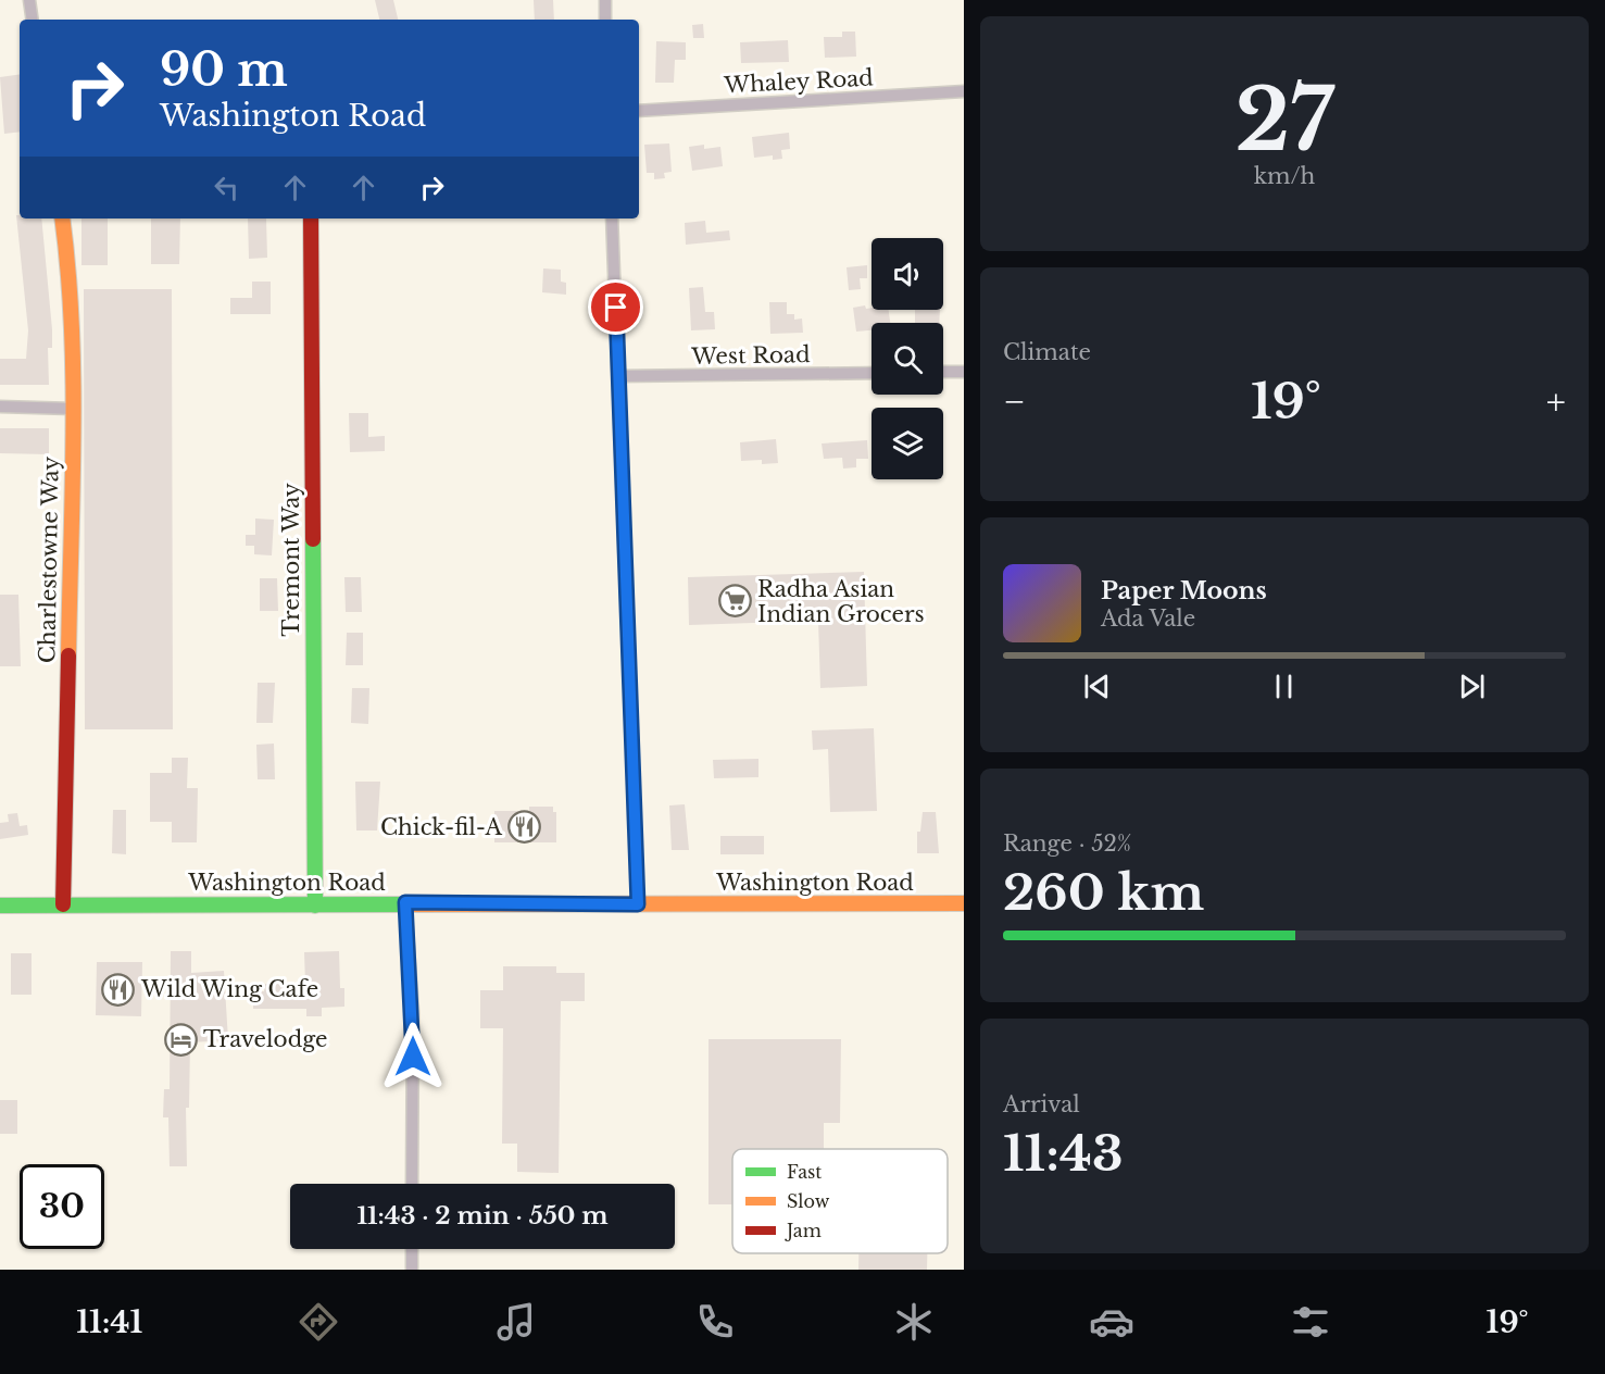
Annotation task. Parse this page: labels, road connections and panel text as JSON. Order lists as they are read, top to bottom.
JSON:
{
  "streets": {
    "street": [
      "Whaley Road",
      "West Road",
      "Charlestowne Way",
      "Tremont Way",
      "Washington Road"
    ]
  },
  "crossings": [
    ["Charlestowne Way", "Washington Road"],
    ["Tremont Way", "Washington Road"]
  ],
  "places": {
    "supermarket": ["Radha Asian Indian Grocers"],
    "restaurant": ["Chick-fil-A", "Wild Wing Cafe"],
    "hotel": ["Travelodge"]
  },
  "legend": ["Fast", "Slow", "Jam"],
  "page": {
    "tile": [
      ["27", "km/h"],
      "Climate",
      ["Range · 52%", "260 km"],
      ["Arrival", "11:43"]
    ],
    "turn": ["90 m", "Washington Road"],
    "heat": ["−", "19°", "+"],
    "song": ["Paper Moons", "Ada Vale"],
    "limit": "30",
    "trip": "11:43 · 2 min · 550 m",
    "tabs": ["11:41", "19°"]
  }
}
